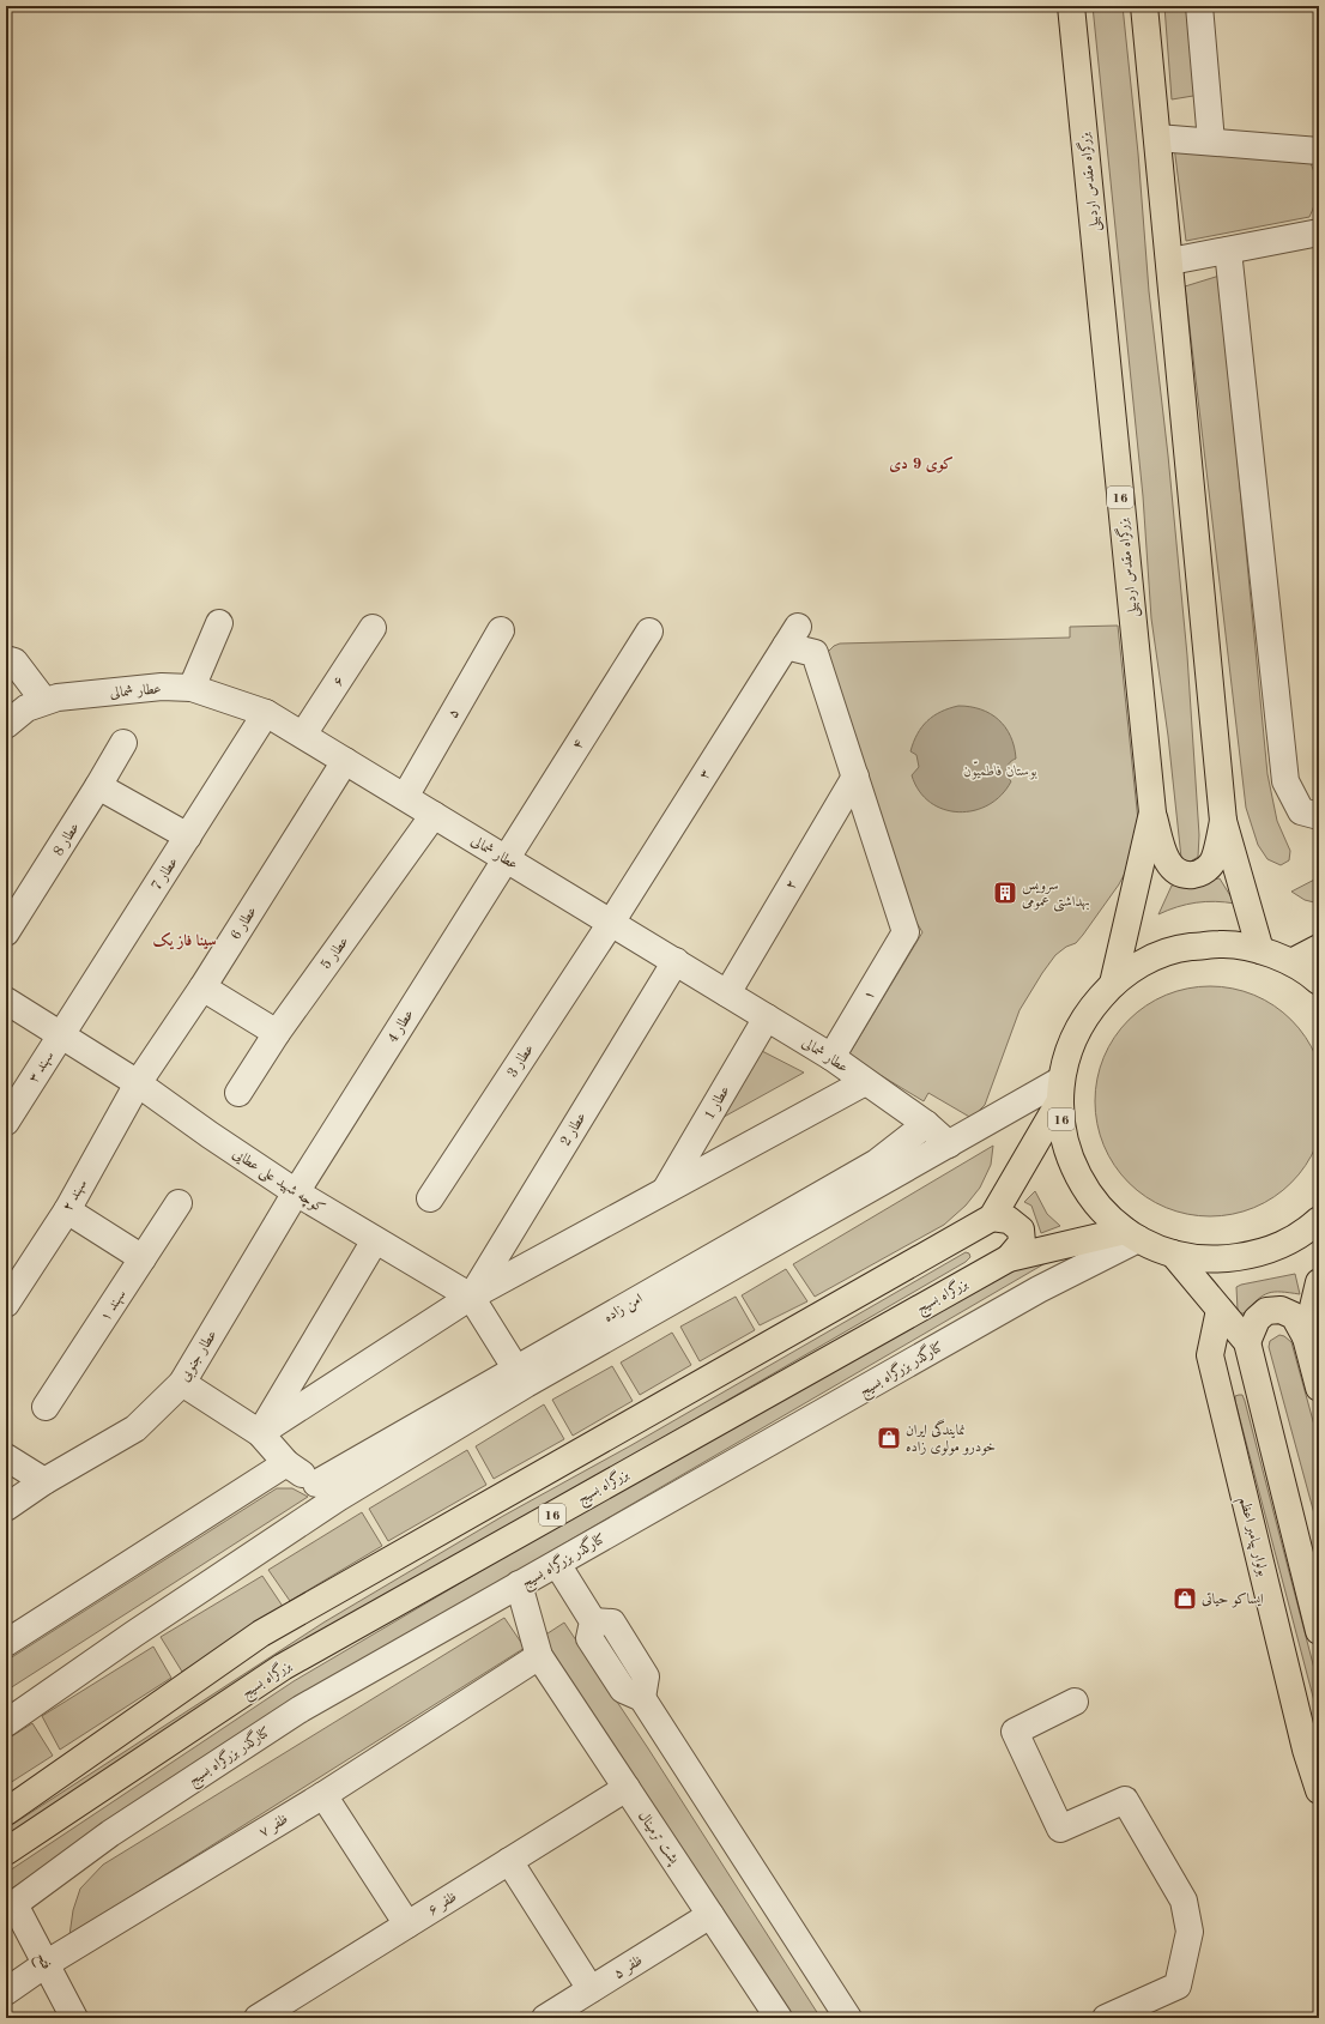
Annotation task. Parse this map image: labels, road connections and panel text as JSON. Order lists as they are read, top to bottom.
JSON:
{
  "streets": {
    "main road": [
      "بزرگراه مقدس اردبیلی",
      "16",
      "بزرگراه بسیج",
      "بولوار پیامبر اعظم"
    ],
    "street": [
      "۶",
      "عطار شمالی",
      "۵",
      "۴",
      "۳",
      "عطار 8",
      "عطار 7",
      "۲",
      "عطار 6",
      "عطار 5",
      "۱",
      "عطار 4",
      "عطار 3",
      "سهند ۳",
      "عطار 1",
      "عطار 2",
      "کوچه شهید علی عطایی",
      "سهند ۲",
      "سهند ۱",
      "امن زاده",
      "عطار جنوبی",
      "کنارگذر بزرگراه بسیج",
      "ظفر ۷",
      "پشت ترمینال",
      "ظفر ۶",
      "فتح",
      "ظفر ۵"
    ]
  },
  "crossings": [
    ["بزرگراه مقدس اردبیلی", "16"],
    ["16", "بزرگراه بسیج"],
    ["16", "کنارگذر بزرگراه بسیج"],
    ["۶", "عطار شمالی"],
    ["عطار شمالی", "۵"],
    ["عطار شمالی", "۴"],
    ["عطار شمالی", "۳"],
    ["عطار شمالی", "عطار 7"],
    ["عطار شمالی", "۲"],
    ["عطار شمالی", "عطار 6"],
    ["عطار شمالی", "عطار 5"],
    ["عطار شمالی", "۱"],
    ["عطار شمالی", "عطار 4"],
    ["عطار شمالی", "عطار 3"],
    ["عطار شمالی", "عطار 1"],
    ["عطار شمالی", "عطار 2"],
    ["عطار شمالی", "امن زاده"],
    ["۴", "عطار 4"],
    ["۳", "۲"],
    ["۳", "۱"],
    ["۳", "عطار 3"],
    ["عطار 7", "سهند ۳"],
    ["عطار 7", "کوچه شهید علی عطایی"],
    ["۲", "۱"],
    ["عطار 6", "کوچه شهید علی عطایی"],
    ["عطار 6", "سهند ۲"],
    ["عطار 4", "کوچه شهید علی عطایی"],
    ["عطار 4", "عطار جنوبی"],
    ["سهند ۳", "کوچه شهید علی عطایی"],
    ["عطار 2", "کوچه شهید علی عطایی"],
    ["کوچه شهید علی عطایی", "سهند ۲"],
    ["کوچه شهید علی عطایی", "امن زاده"],
    ["کوچه شهید علی عطایی", "عطار جنوبی"],
    ["بزرگراه بسیج", "کنارگذر بزرگراه بسیج"],
    ["کنارگذر بزرگراه بسیج", "پشت ترمینال"],
    ["کنارگذر بزرگراه بسیج", "فتح"],
    ["ظفر ۷", "پشت ترمینال"],
    ["ظفر ۷", "فتح"],
    ["پشت ترمینال", "ظفر ۶"],
    ["پشت ترمینال", "ظفر ۵"]
  ],
  "districts": ["کوی 9 دی", "سینا فاز یک"],
  "parks": ["بوستان فاطمیّون"],
  "places": {
    "building": ["سرویس بهداشتی عمومی"],
    "shop": ["نمایندگی ایران خودرو مولوی زاده", "ایساکو حیاتی"]
  }
}
